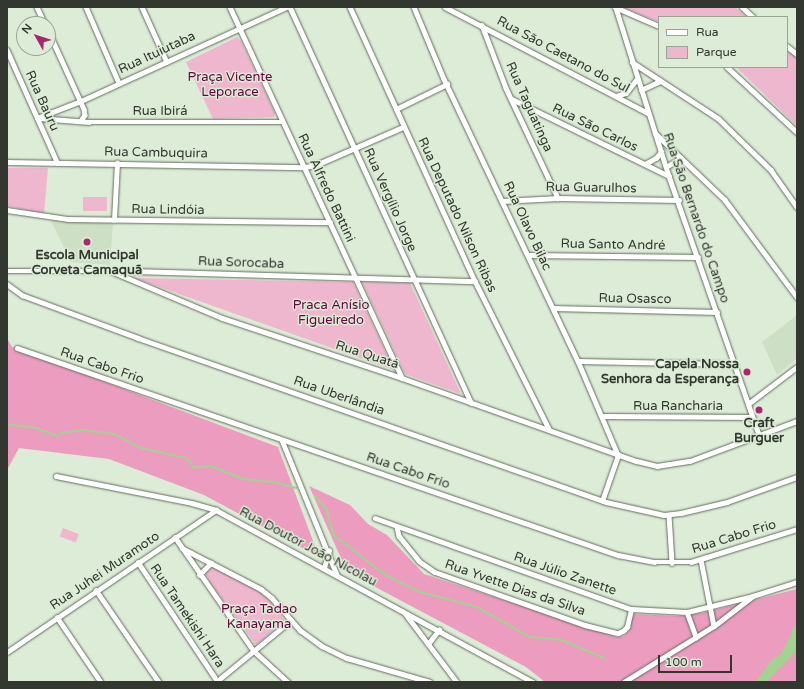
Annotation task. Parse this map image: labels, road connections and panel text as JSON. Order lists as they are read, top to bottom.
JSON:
{
  "streets": {
    "street": [
      "Rua Ituiutaba",
      "Rua São Caetano do Sul",
      "Rua Bauru",
      "Rua Taguatinga",
      "Rua Ibirá",
      "Rua São Carlos",
      "Rua Cambuquira",
      "Rua Alfredo Battini",
      "Rua Guarulhos",
      "Rua Vergílio Jorge",
      "Rua Lindóia",
      "Rua Deputado Nilson Ribas",
      "Rua São Bernardo do Campo",
      "Rua Olavo Bilac",
      "Rua Santo André",
      "Rua Sorocaba",
      "Rua Osasco",
      "Rua Quatá",
      "Rua Cabo Frio",
      "Rua Uberlândia",
      "Rua Rancharia",
      "Rua Doutor João Nicolau",
      "Rua Juhei Muramoto",
      "Rua Júlio Zanette",
      "Rua Yvette Dias da Silva",
      "Rua Tamekishi Hara"
    ]
  },
  "crossings": [
    ["Rua Ituiutaba", "Rua Bauru"],
    ["Rua Ituiutaba", "Rua Ibirá"],
    ["Rua Ituiutaba", "Rua Alfredo Battini"],
    ["Rua São Caetano do Sul", "Rua Taguatinga"],
    ["Rua São Caetano do Sul", "Rua São Bernardo do Campo"],
    ["Rua Bauru", "Rua Ibirá"],
    ["Rua Bauru", "Rua Cambuquira"],
    ["Rua Taguatinga", "Rua São Carlos"],
    ["Rua Taguatinga", "Rua Guarulhos"],
    ["Rua Ibirá", "Rua Alfredo Battini"],
    ["Rua São Carlos", "Rua São Bernardo do Campo"],
    ["Rua Cambuquira", "Rua Alfredo Battini"],
    ["Rua Cambuquira", "Rua Vergílio Jorge"],
    ["Rua Cambuquira", "Rua Deputado Nilson Ribas"],
    ["Rua Alfredo Battini", "Rua Lindóia"],
    ["Rua Alfredo Battini", "Rua Sorocaba"],
    ["Rua Alfredo Battini", "Rua Quatá"],
    ["Rua Guarulhos", "Rua São Bernardo do Campo"],
    ["Rua Guarulhos", "Rua Olavo Bilac"],
    ["Rua Vergílio Jorge", "Rua Sorocaba"],
    ["Rua Vergílio Jorge", "Rua Quatá"],
    ["Rua Deputado Nilson Ribas", "Rua Sorocaba"],
    ["Rua Deputado Nilson Ribas", "Rua Quatá"],
    ["Rua São Bernardo do Campo", "Rua Santo André"],
    ["Rua São Bernardo do Campo", "Rua Osasco"],
    ["Rua São Bernardo do Campo", "Rua Quatá"],
    ["Rua São Bernardo do Campo", "Rua Rancharia"],
    ["Rua Olavo Bilac", "Rua Santo André"],
    ["Rua Olavo Bilac", "Rua Osasco"],
    ["Rua Olavo Bilac", "Rua Quatá"],
    ["Rua Olavo Bilac", "Rua Rancharia"],
    ["Rua Sorocaba", "Rua Quatá"],
    ["Rua Doutor João Nicolau", "Rua Juhei Muramoto"],
    ["Rua Juhei Muramoto", "Rua Tamekishi Hara"],
    ["Rua Júlio Zanette", "Rua Yvette Dias da Silva"]
  ],
  "parks": ["Praça Vicente Leporace", "Praca Anísio Figueiredo", "Praça Tadao Kanayama"],
  "places": ["Escola Municipal Corveta Camaquã", "Capela Nossa Senhora da Esperança", "Craft Burguer"],
  "legend": ["Rua", "Parque"],
  "scale_bar": "100 m",
  "north": "top left"
}
